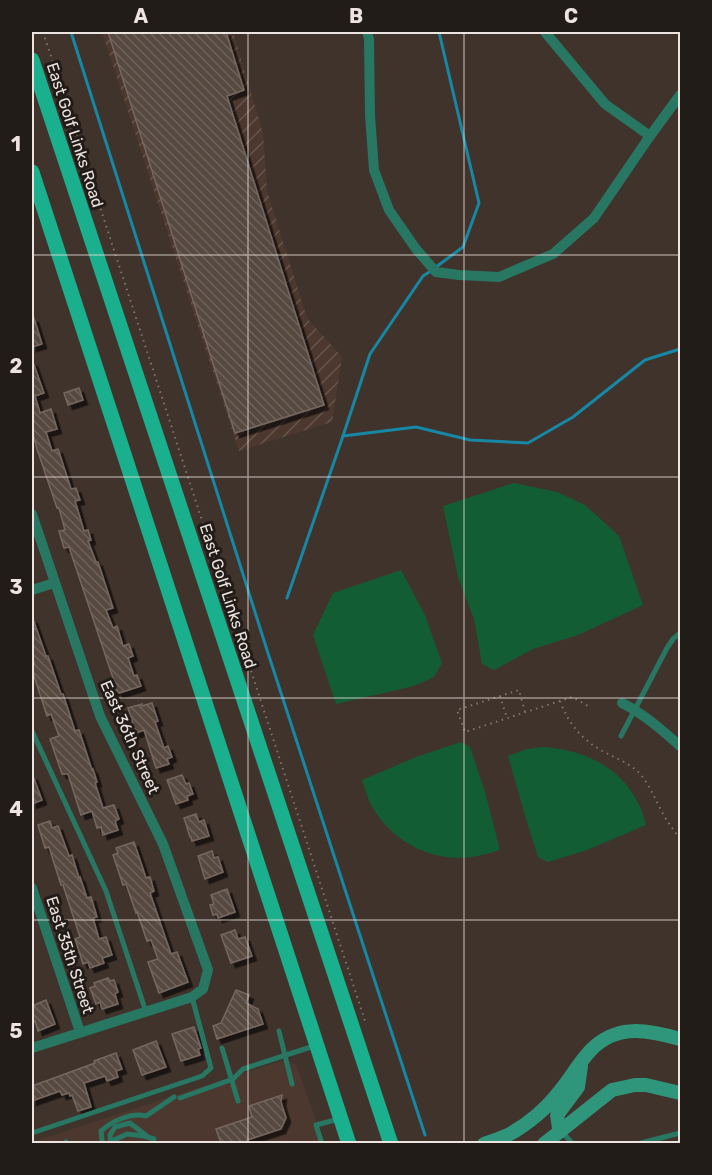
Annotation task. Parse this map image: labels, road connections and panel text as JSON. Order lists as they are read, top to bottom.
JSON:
{
  "streets": {
    "main road": ["East Golf Links Road"],
    "street": ["East 36th Street", "East 35th Street"]
  },
  "grid": {
    "columns": ["A", "B", "C"],
    "rows": [
      "1",
      "2",
      "3",
      "4",
      "5"
    ]
  }
}
